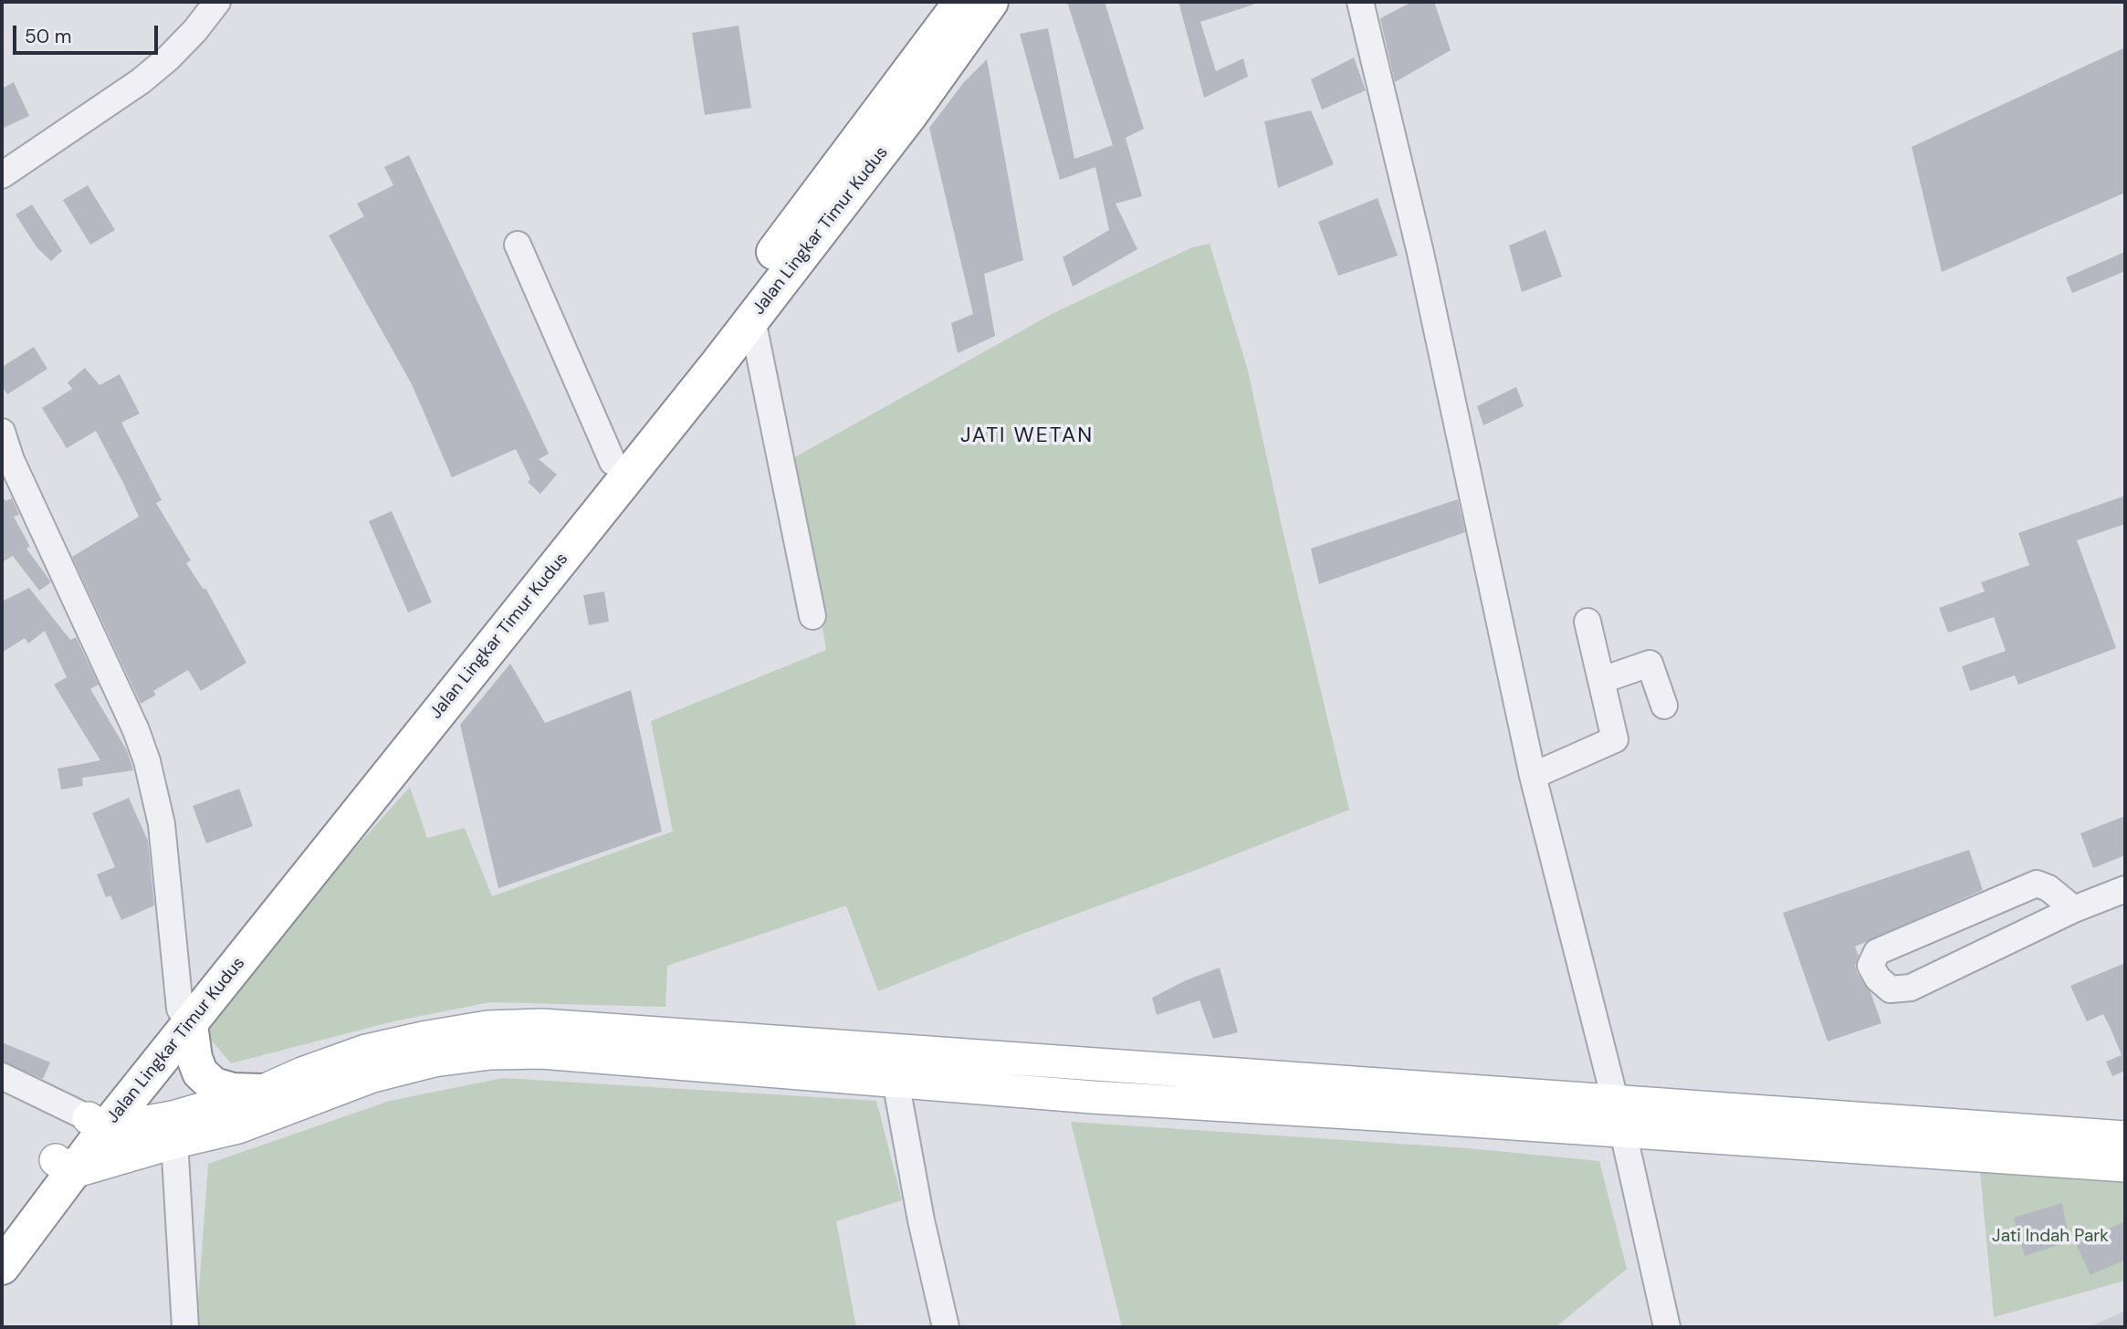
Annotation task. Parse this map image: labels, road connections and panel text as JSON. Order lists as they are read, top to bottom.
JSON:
{
  "streets": {
    "highway": ["Jalan Lingkar Timur Kudus"]
  },
  "districts": ["JATI WETAN"],
  "parks": ["Jati Indah Park"],
  "scale_bar": "50 m"
}
